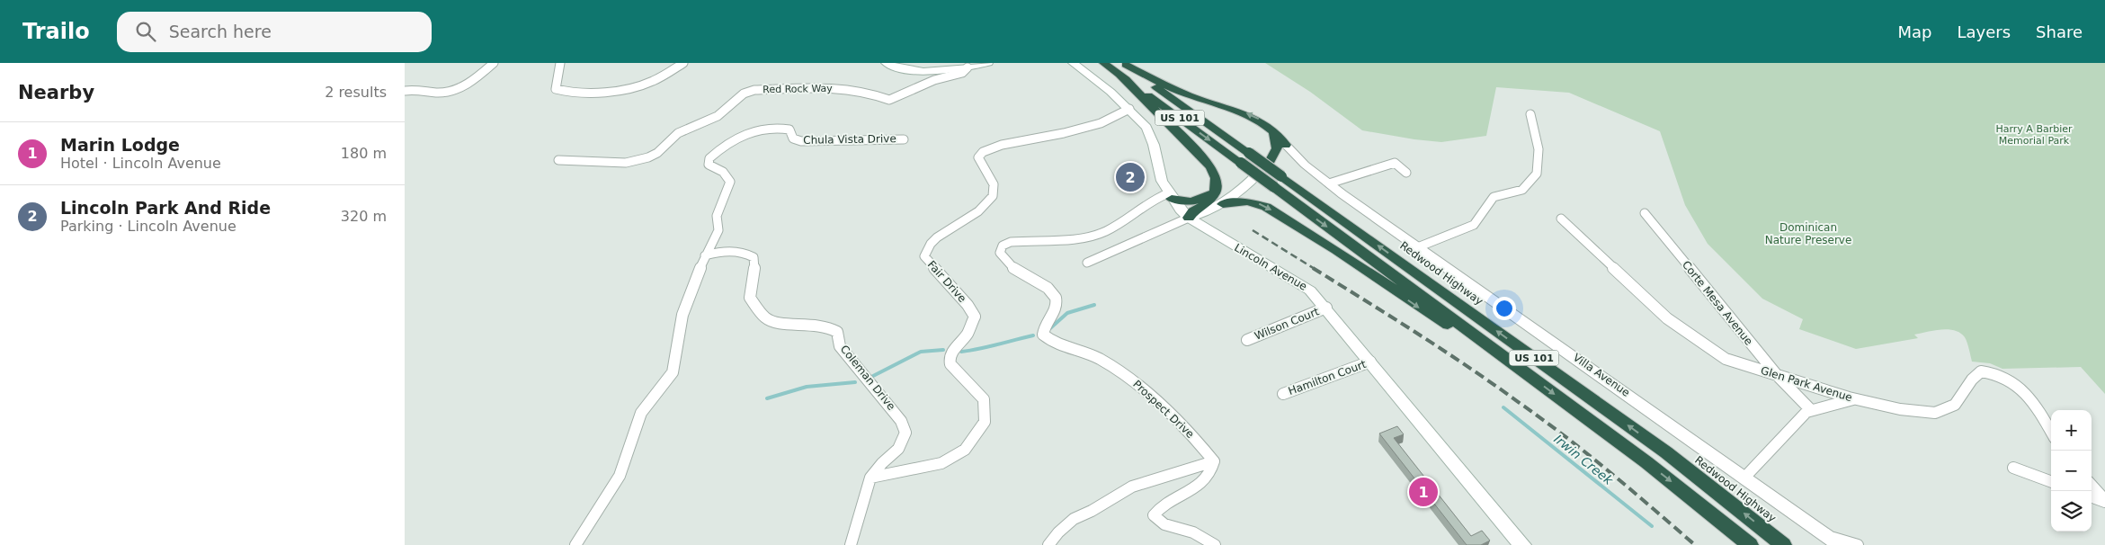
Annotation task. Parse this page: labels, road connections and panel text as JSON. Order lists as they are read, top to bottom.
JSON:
{
  "streets": {
    "highway": ["US 101", "Redwood Highway"],
    "main road": ["Lincoln Avenue"],
    "street": [
      "Red Rock Way",
      "Chula Vista Drive",
      "Fair Drive",
      "Corte Mesa Avenue",
      "Wilson Court",
      "Villa Avenue",
      "Coleman Drive",
      "Hamilton Court",
      "Glen Park Avenue",
      "Prospect Drive"
    ]
  },
  "crossings": [
    ["Chula Vista Drive", "Coleman Drive"],
    ["Lincoln Avenue", "Fair Drive"],
    ["Lincoln Avenue", "Wilson Court"],
    ["Lincoln Avenue", "Hamilton Court"],
    ["Lincoln Avenue", "Prospect Drive"],
    ["Fair Drive", "Coleman Drive"],
    ["Corte Mesa Avenue", "Glen Park Avenue"]
  ],
  "water": ["Irwin Creek"],
  "parks": ["Harry A Barbier Memorial Park", "Dominican Nature Preserve"],
  "page": {
    "header": "Trailo",
    "search": "Search here",
    "nav": ["Map", "Layers", "Share"],
    "heading": ["Nearby", "2 results"],
    "list": [
      {
        "mark": "1",
        "name": "Marin Lodge",
        "note": "Hotel · Lincoln Avenue",
        "value": "180 m"
      },
      {
        "mark": "2",
        "name": "Lincoln Park And Ride",
        "note": "Parking · Lincoln Avenue",
        "value": "320 m"
      }
    ],
    "pins": ["2", "1"],
    "map_buttons": ["+", "−"]
  }
}
